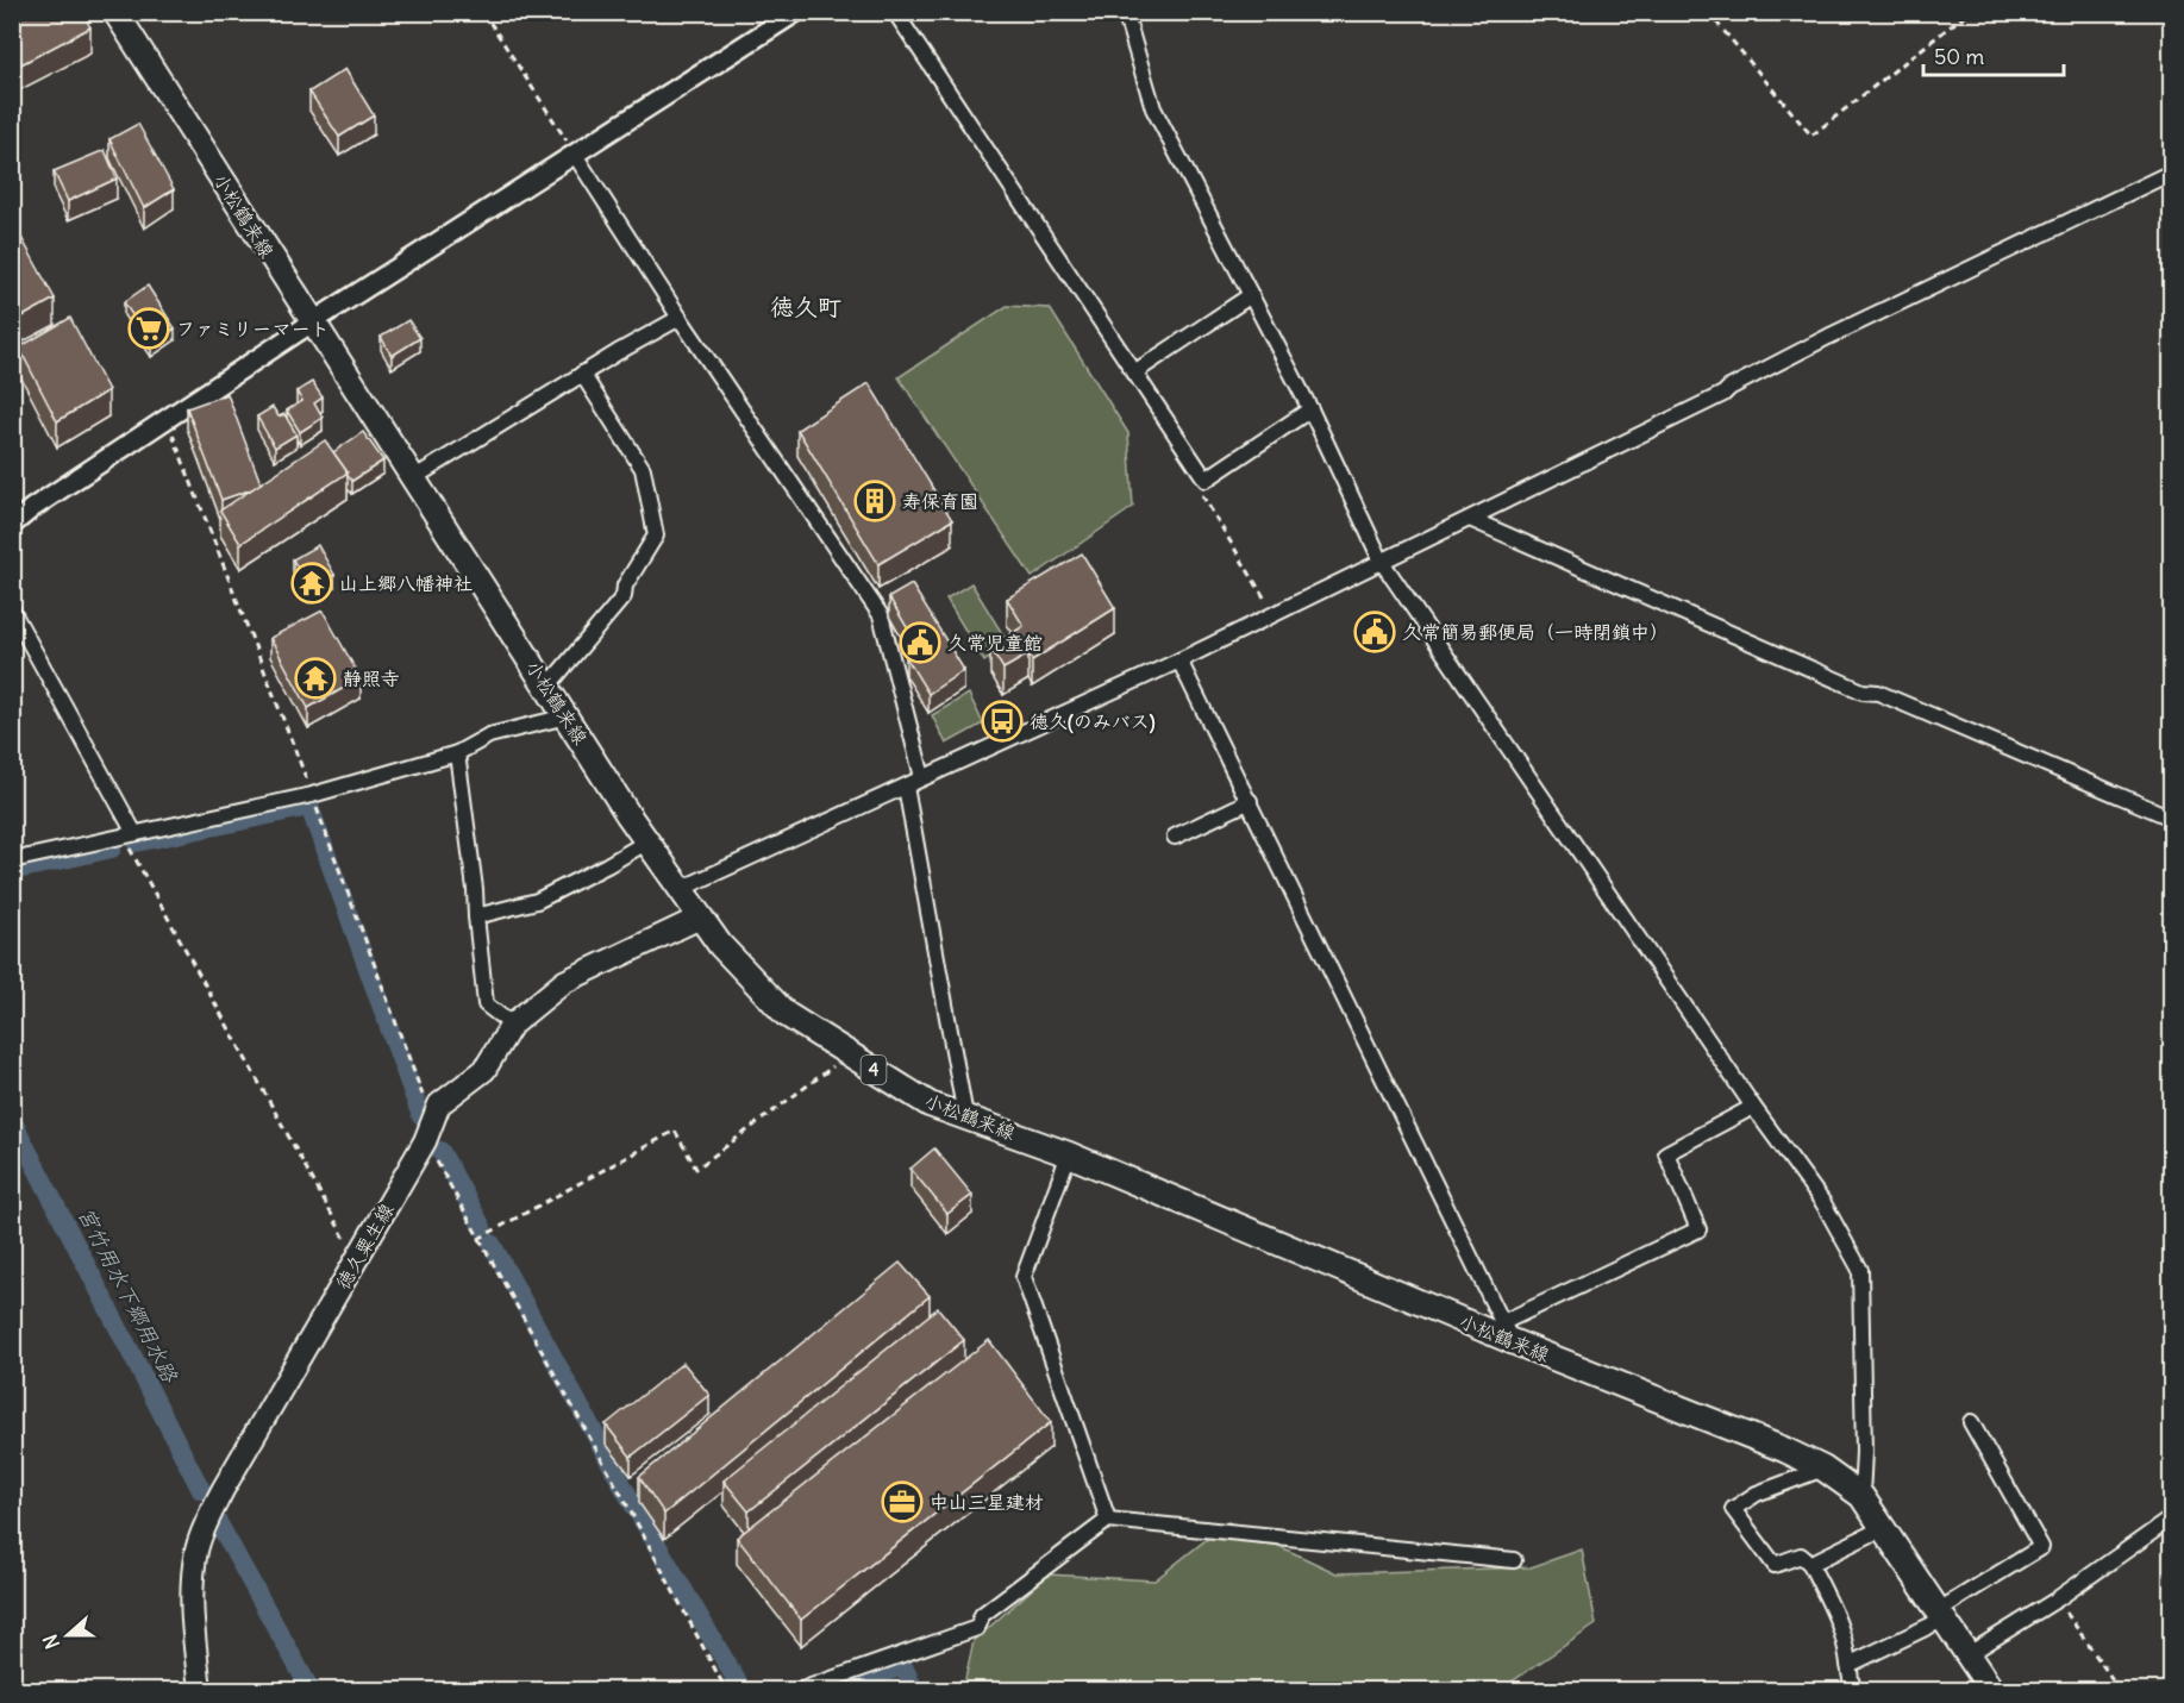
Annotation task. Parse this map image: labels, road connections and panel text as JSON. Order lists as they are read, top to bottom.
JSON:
{
  "streets": {
    "main road": ["小松鶴来線", "4", "徳久粟生線"]
  },
  "crossings": [
    ["小松鶴来線", "徳久粟生線"]
  ],
  "districts": ["徳久町"],
  "water": ["宮竹用水下郷用水路"],
  "places": {
    "supermarket": ["ファミリーマート"],
    "building": ["寿保育園"],
    "temple": ["山上郷八幡神社", "静照寺"],
    "public building": ["久常簡易郵便局（一時閉鎖中）", "久常児童館"],
    "bus stop": ["徳久(のみバス)"],
    "office": ["中山三星建材"]
  },
  "scale_bar": "50 m",
  "north": "left"
}
